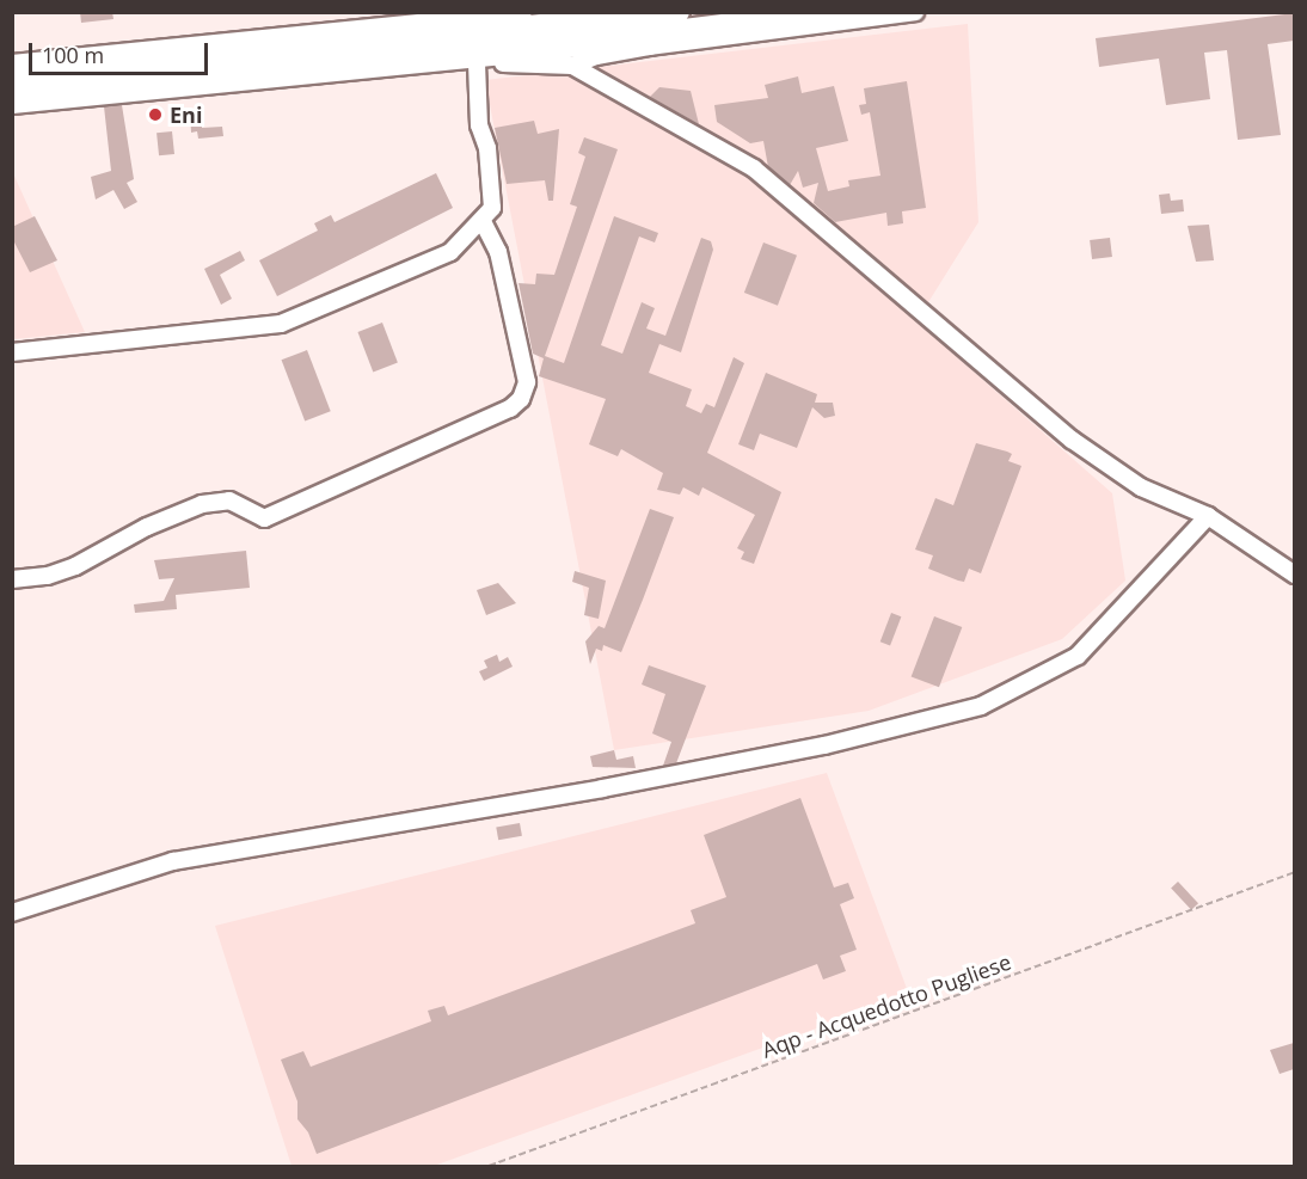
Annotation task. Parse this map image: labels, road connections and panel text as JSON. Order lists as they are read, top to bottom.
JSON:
{
  "streets": {
    "path": ["Aqp - Acquedotto Pugliese"]
  },
  "places": ["Eni"],
  "scale_bar": "100 m"
}
